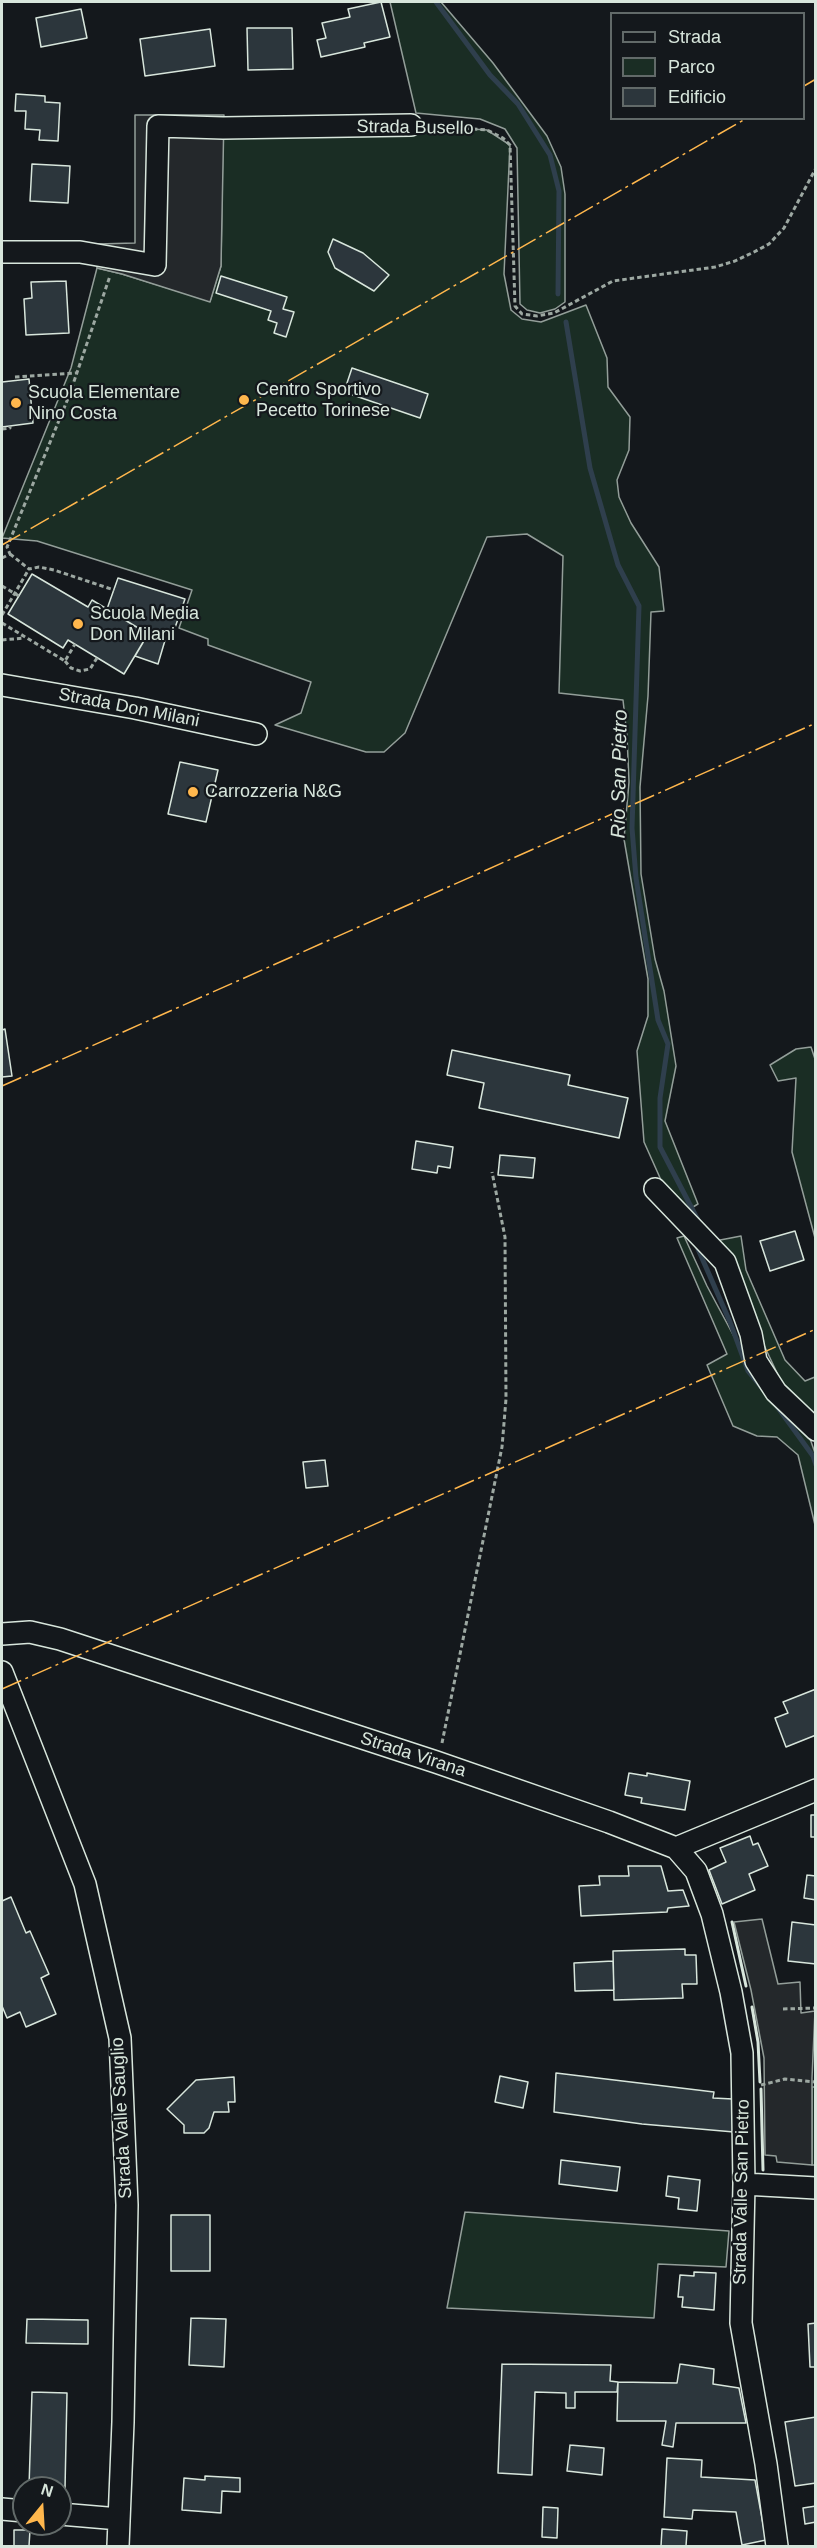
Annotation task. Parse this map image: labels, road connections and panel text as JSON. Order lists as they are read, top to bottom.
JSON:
{
  "streets": {
    "street": [
      "Strada Busello",
      "Strada Don Milani",
      "Strada Virana",
      "Strada Valle Sauglio",
      "Strada Valle San Pietro"
    ]
  },
  "crossings": [
    ["Strada Virana", "Strada Valle San Pietro"]
  ],
  "water": ["Rio San Pietro"],
  "places": [
    "Centro Sportivo Pecetto Torinese",
    "Scuola Elementare Nino Costa",
    "Scuola Media Don Milani",
    "Carrozzeria N&G"
  ],
  "legend": ["Strada", "Parco", "Edificio"],
  "north": "top"
}
